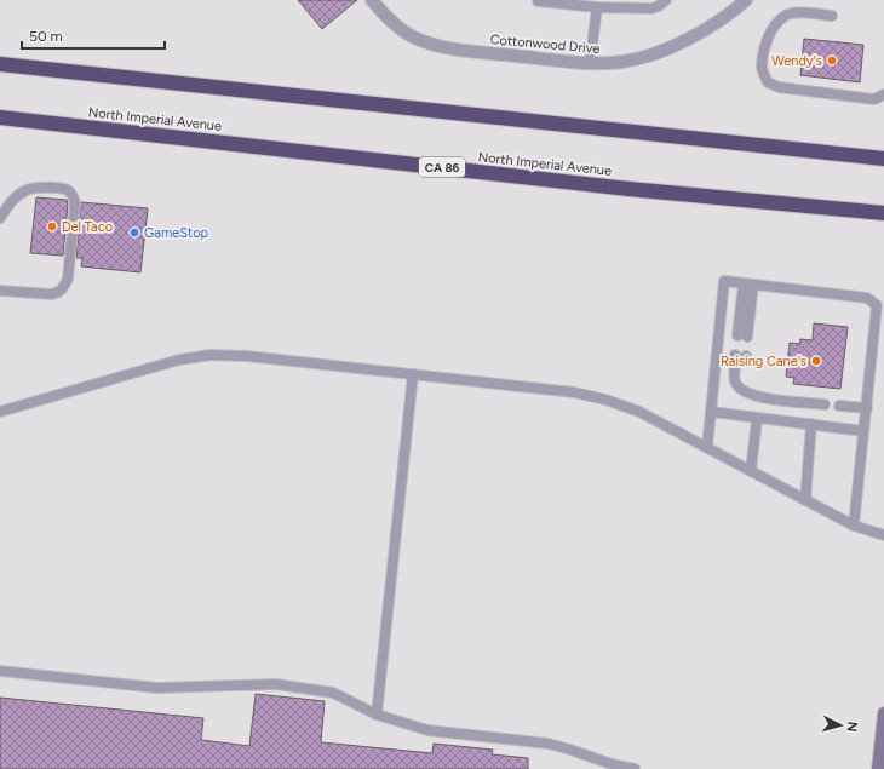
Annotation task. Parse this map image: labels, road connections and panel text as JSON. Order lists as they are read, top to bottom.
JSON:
{
  "streets": {
    "highway": ["North Imperial Avenue", "CA 86"],
    "street": ["Cottonwood Drive"]
  },
  "places": [
    "Wendy's",
    "Del Taco",
    "GameStop",
    "Raising Cane's"
  ],
  "scale_bar": "50 m",
  "north": "right"
}
